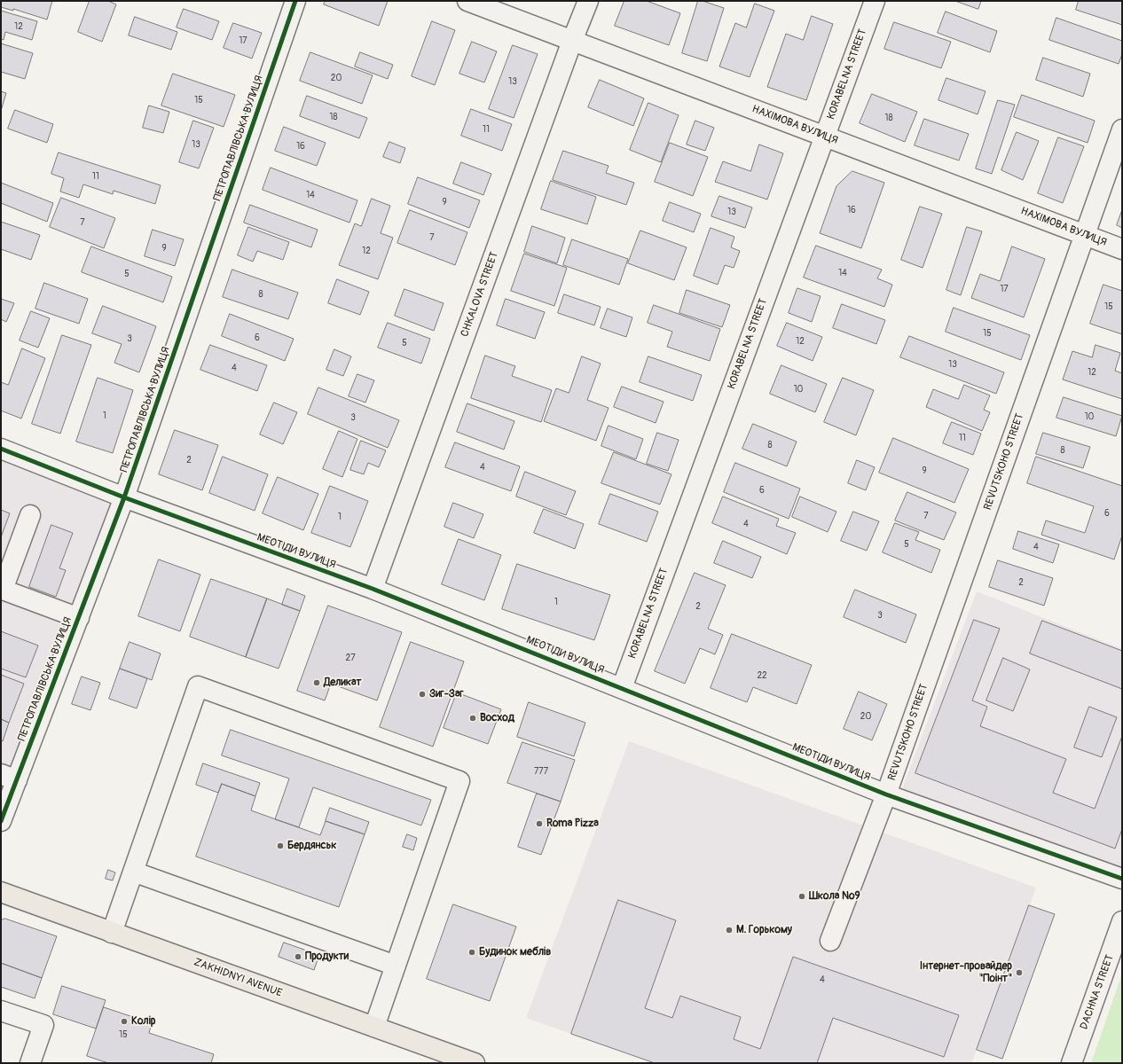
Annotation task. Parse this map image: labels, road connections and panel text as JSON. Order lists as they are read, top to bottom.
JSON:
{
  "streets": {
    "main road": ["ZAKHIDNYI AVENUE"],
    "street": [
      "KORABELNA STREET",
      "НАХІМОВА ВУЛИЦЯ",
      "ПЕТРОПАВЛІВСЬКА ВУЛИЦЯ",
      "CHKALOVA STREET",
      "REVUTSKOHO STREET",
      "МЕОТІДИ ВУЛИЦЯ",
      "DACHNA STREET"
    ]
  },
  "crossings": [
    ["KORABELNA STREET", "НАХІМОВА ВУЛИЦЯ"],
    ["KORABELNA STREET", "МЕОТІДИ ВУЛИЦЯ"],
    ["НАХІМОВА ВУЛИЦЯ", "CHKALOVA STREET"],
    ["НАХІМОВА ВУЛИЦЯ", "REVUTSKOHO STREET"],
    ["ПЕТРОПАВЛІВСЬКА ВУЛИЦЯ", "МЕОТІДИ ВУЛИЦЯ"],
    ["CHKALOVA STREET", "МЕОТІДИ ВУЛИЦЯ"],
    ["REVUTSKOHO STREET", "МЕОТІДИ ВУЛИЦЯ"]
  ],
  "places": [
    "Деликат",
    "Зиг-Заг",
    "Восход",
    "Roma Pizza",
    "Бердянськ",
    "Школа №9",
    "М. Горькому",
    "Будинок меблів",
    "Продукти",
    "Інтернет-провайдер \"Поінт\"",
    "Колір"
  ],
  "house_numbers": [
    "12",
    "17",
    "20",
    "13",
    "15",
    "18",
    "18",
    "11",
    "13",
    "16",
    "11",
    "14",
    "9",
    "16",
    "13",
    "7",
    "7",
    "9",
    "12",
    "14",
    "5",
    "17",
    "8",
    "15",
    "15",
    "6",
    "3",
    "12",
    "5",
    "13",
    "4",
    "12",
    "10",
    "1",
    "10",
    "3",
    "11",
    "8",
    "8",
    "2",
    "4",
    "9",
    "6",
    "6",
    "7",
    "1",
    "4",
    "5",
    "4",
    "2",
    "1",
    "2",
    "3",
    "27",
    "22",
    "20",
    "777",
    "4",
    "15"
  ]
}
